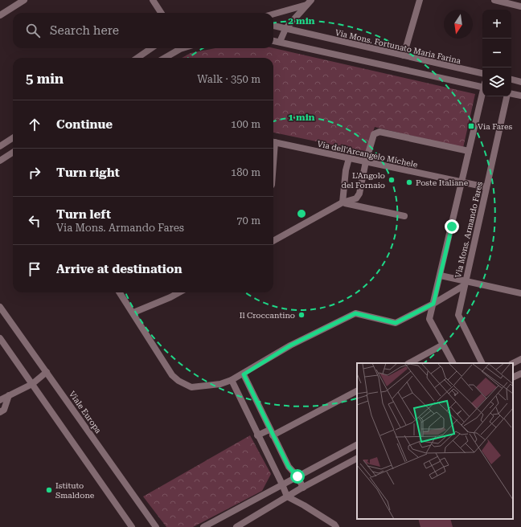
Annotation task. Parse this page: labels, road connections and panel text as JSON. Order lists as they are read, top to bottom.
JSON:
{
  "streets": {
    "street": [
      "Via Mons. Fortunato Maria Farina",
      "Via dell'Arcangelo Michele",
      "Via Mons. Armando Fares",
      "Viale Europa"
    ]
  },
  "crossings": [
    ["Via dell'Arcangelo Michele", "Via Mons. Armando Fares"]
  ],
  "places": {
    "transit": ["Via Fares"],
    "other": [
      "L'Angolo del Fornaio",
      "Poste Italiane",
      "Il Croccantino",
      "Istituto Smaldone"
    ]
  },
  "north": "bottom",
  "page": {
    "map_buttons": ["+", "−"],
    "search": "Search here",
    "heading": ["5 min", "Walk · 350 m"],
    "list": [
      ["Continue", "100 m"],
      ["Turn right", "180 m"],
      ["Turn left", "Via Mons. Armando Fares", "70 m"],
      "Arrive at destination"
    ]
  },
  "rings": ["2 min", "1 min"]
}
